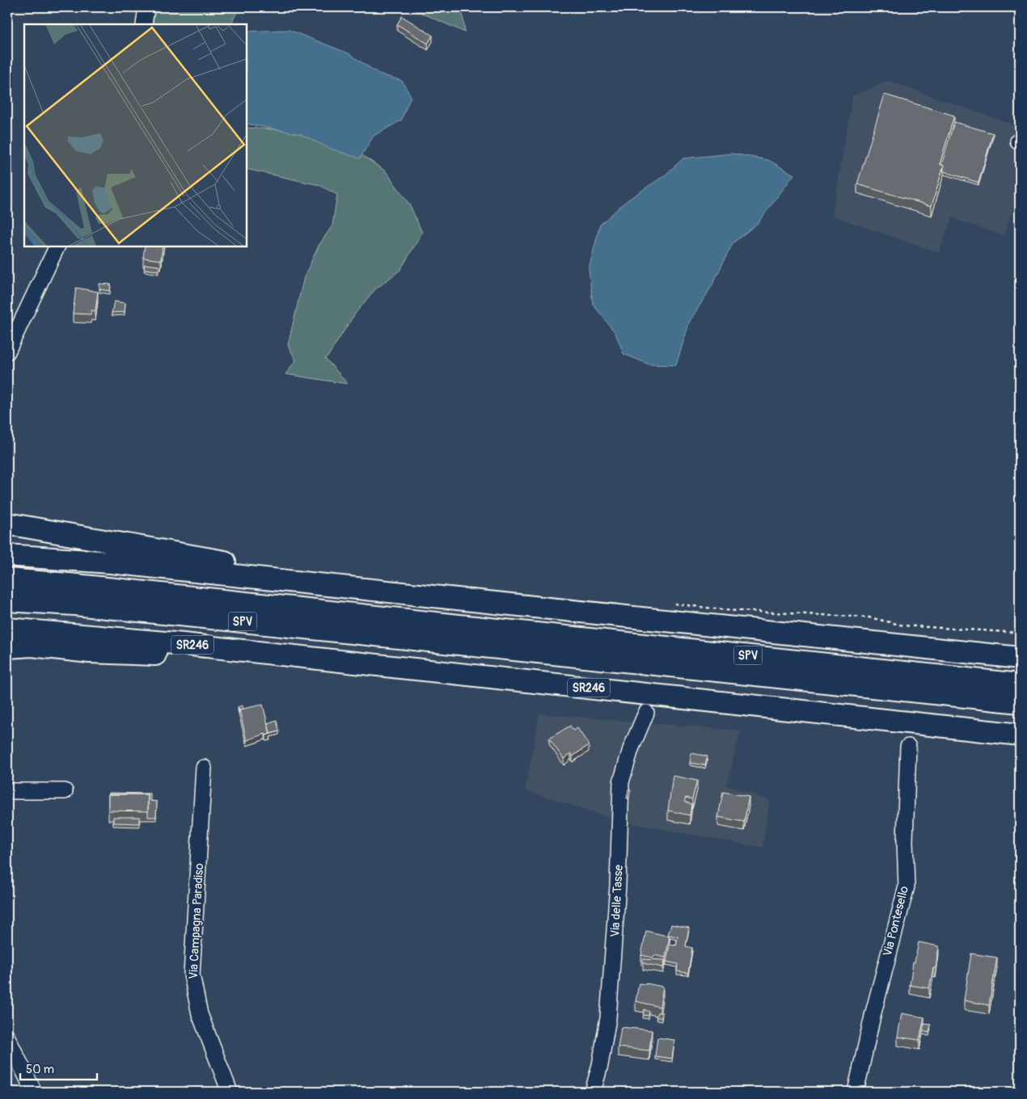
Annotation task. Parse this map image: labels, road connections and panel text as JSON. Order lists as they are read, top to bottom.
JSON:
{
  "streets": {
    "highway": ["SPV", "SR246"],
    "street": ["Via delle Tasse", "Via Campagna Paradiso", "Via Pontesello"]
  },
  "scale_bar": "50 m"
}
